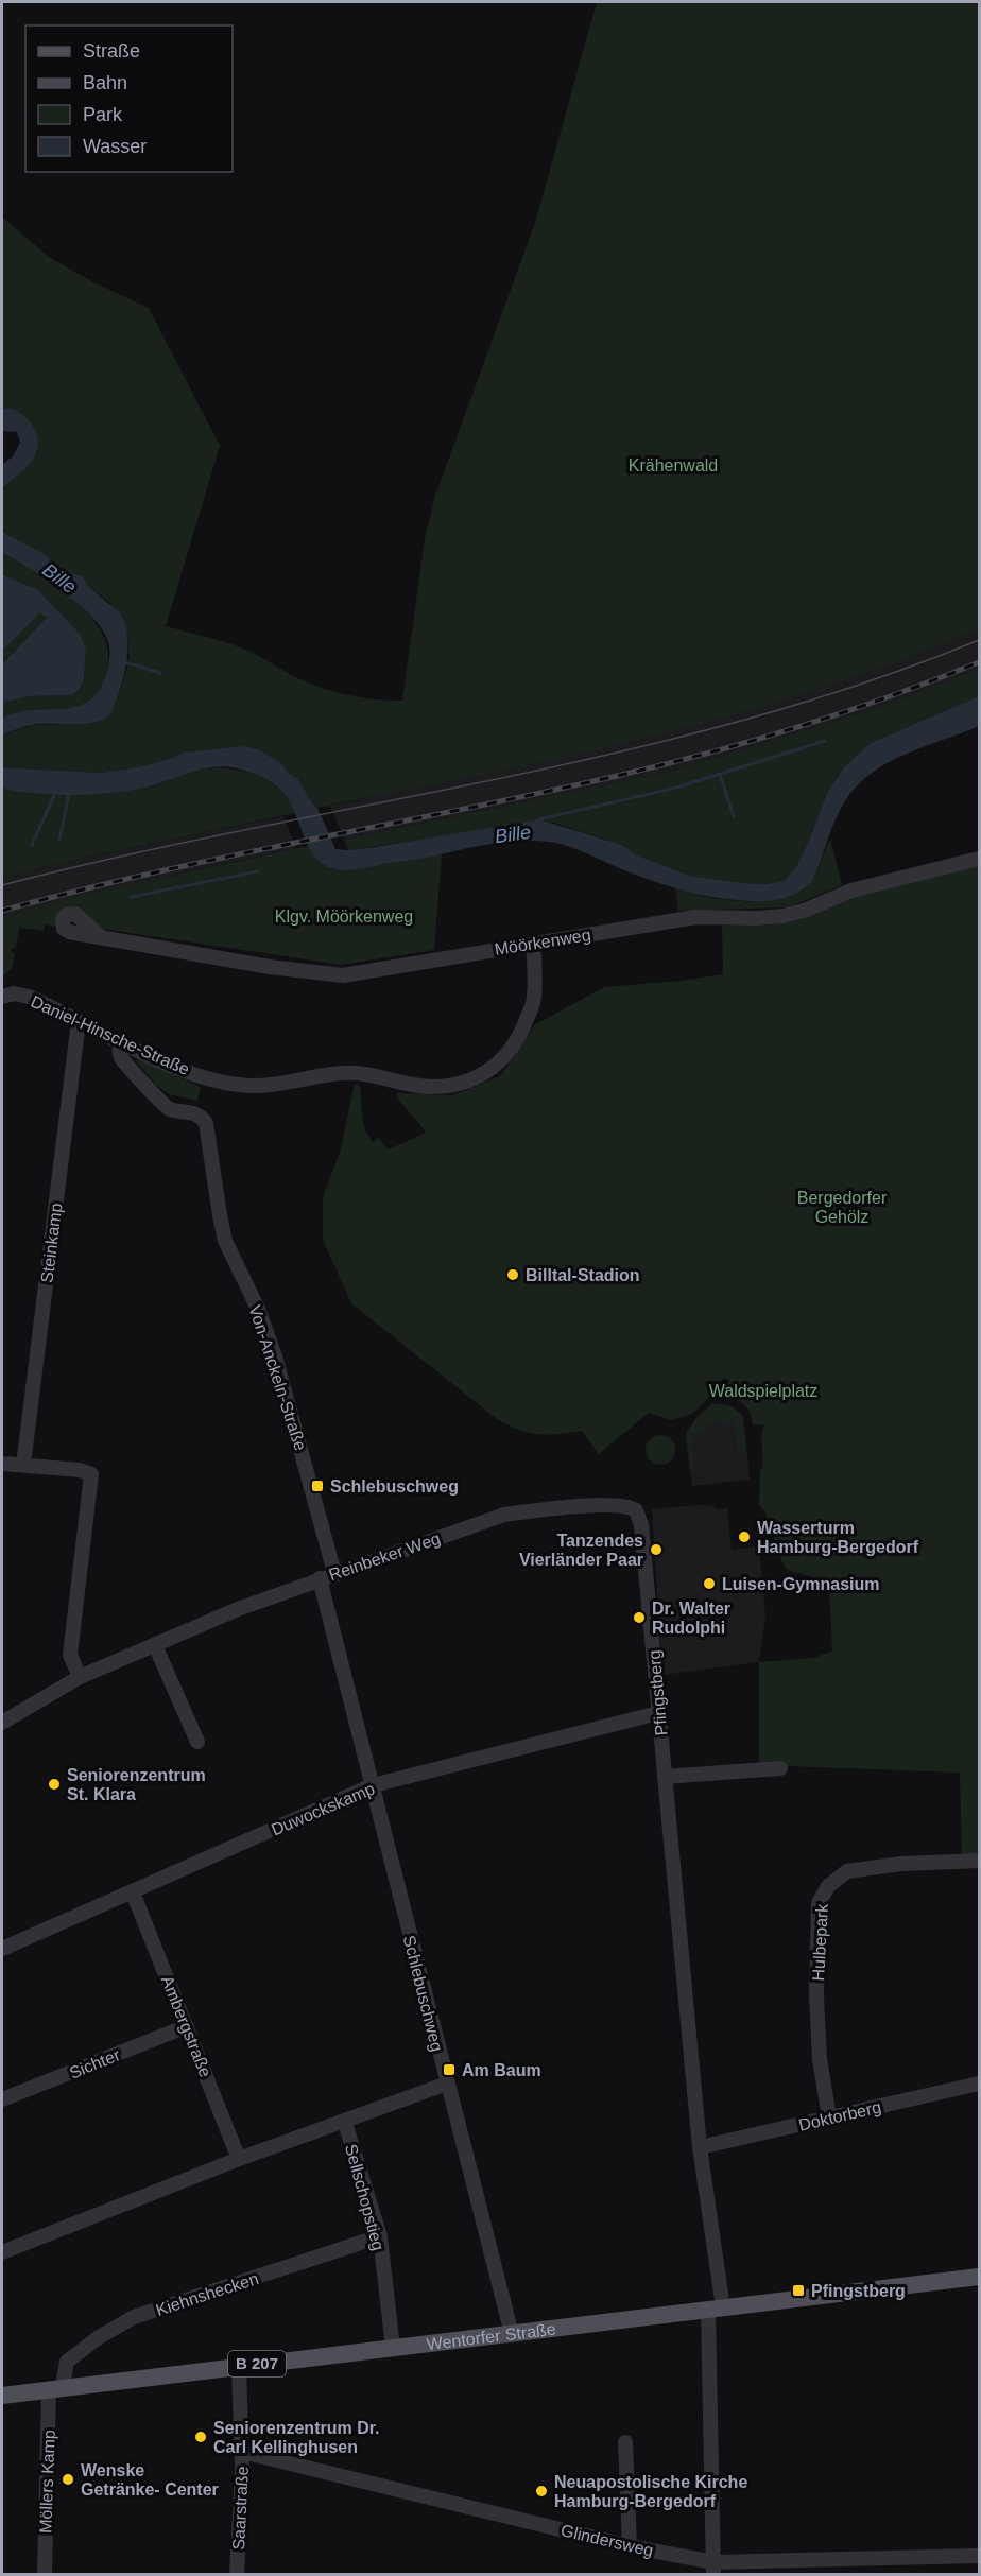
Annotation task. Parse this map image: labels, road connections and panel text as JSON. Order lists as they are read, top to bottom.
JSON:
{
  "streets": {
    "main road": ["Wentorfer Straße", "B 207"],
    "street": [
      "Möörkenweg",
      "Daniel-Hinsche-Straße",
      "Steinkamp",
      "Von-Anckeln-Straße",
      "Reinbeker Weg",
      "Pfingstberg",
      "Duwockskamp",
      "Hulbepark",
      "Schlebuschweg",
      "Ambergstraße",
      "Sichter",
      "Doktorberg",
      "Sellschopstieg",
      "Kiehnshecken",
      "Möllers Kamp",
      "Saarstraße",
      "Glindersweg"
    ]
  },
  "crossings": [
    ["Möörkenweg", "Daniel-Hinsche-Straße"],
    ["Daniel-Hinsche-Straße", "Steinkamp"],
    ["Daniel-Hinsche-Straße", "Von-Anckeln-Straße"],
    ["Von-Anckeln-Straße", "Reinbeker Weg"],
    ["Von-Anckeln-Straße", "Schlebuschweg"],
    ["Reinbeker Weg", "Pfingstberg"],
    ["Reinbeker Weg", "Schlebuschweg"],
    ["Pfingstberg", "Duwockskamp"],
    ["Pfingstberg", "Doktorberg"],
    ["Pfingstberg", "Wentorfer Straße"],
    ["Pfingstberg", "Glindersweg"],
    ["Duwockskamp", "Schlebuschweg"],
    ["Duwockskamp", "Ambergstraße"],
    ["Hulbepark", "Doktorberg"],
    ["Schlebuschweg", "Wentorfer Straße"],
    ["Ambergstraße", "Sichter"],
    ["Sellschopstieg", "Kiehnshecken"],
    ["Sellschopstieg", "Wentorfer Straße"],
    ["Kiehnshecken", "Wentorfer Straße"],
    ["Kiehnshecken", "Möllers Kamp"],
    ["Wentorfer Straße", "Möllers Kamp"],
    ["Wentorfer Straße", "Saarstraße"],
    ["Saarstraße", "Glindersweg"]
  ],
  "water": ["Bille"],
  "parks": [
    "Krähenwald",
    "Klgv. Möörkenweg",
    "Bergedorfer Gehölz",
    "Waldspielplatz"
  ],
  "places": {
    "other": [
      "Billtal-Stadion",
      "Wasserturm Hamburg-Bergedorf",
      "Tanzendes Vierländer Paar",
      "Luisen-Gymnasium",
      "Dr. Walter Rudolphi",
      "Seniorenzentrum St. Klara",
      "Seniorenzentrum Dr. Carl Kellinghusen",
      "Wenske Getränke- Center",
      "Neuapostolische Kirche Hamburg-Bergedorf"
    ],
    "transit": ["Schlebuschweg", "Am Baum", "Pfingstberg"]
  },
  "legend": [
    "Straße",
    "Bahn",
    "Park",
    "Wasser"
  ]
}
